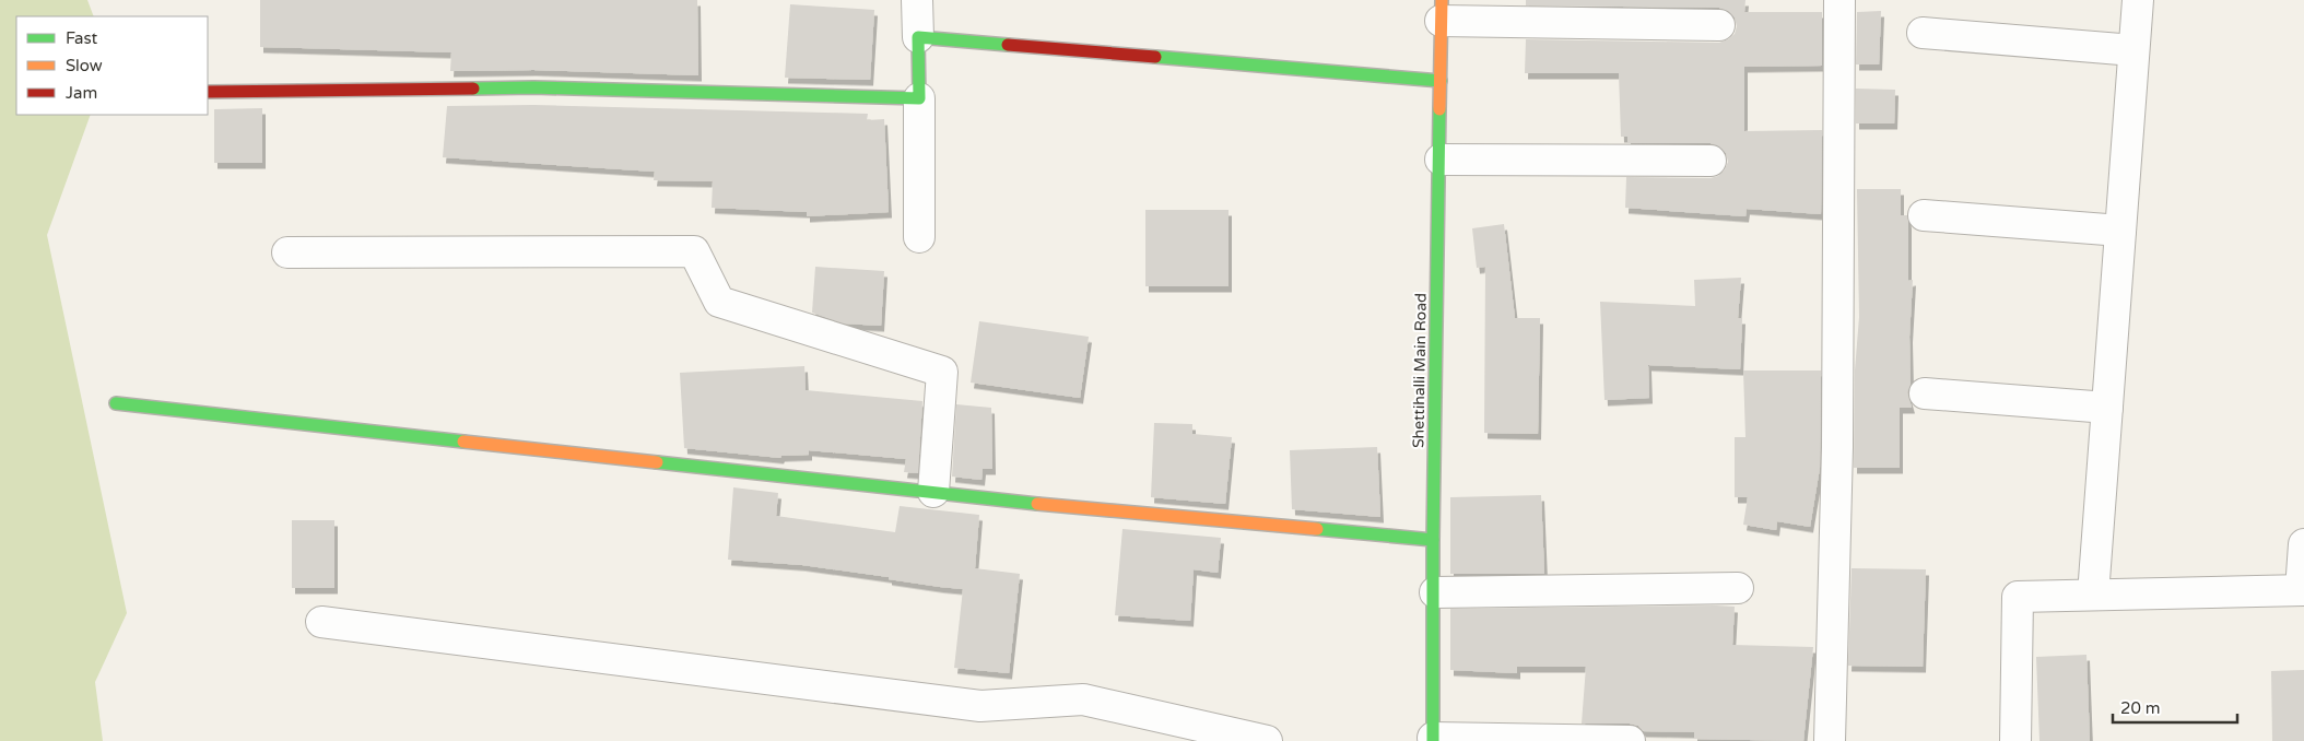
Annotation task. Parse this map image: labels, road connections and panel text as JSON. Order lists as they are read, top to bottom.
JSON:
{
  "streets": {
    "street": ["Shettihalli Main Road"]
  },
  "legend": ["Fast", "Slow", "Jam"],
  "scale_bar": "20 m"
}
